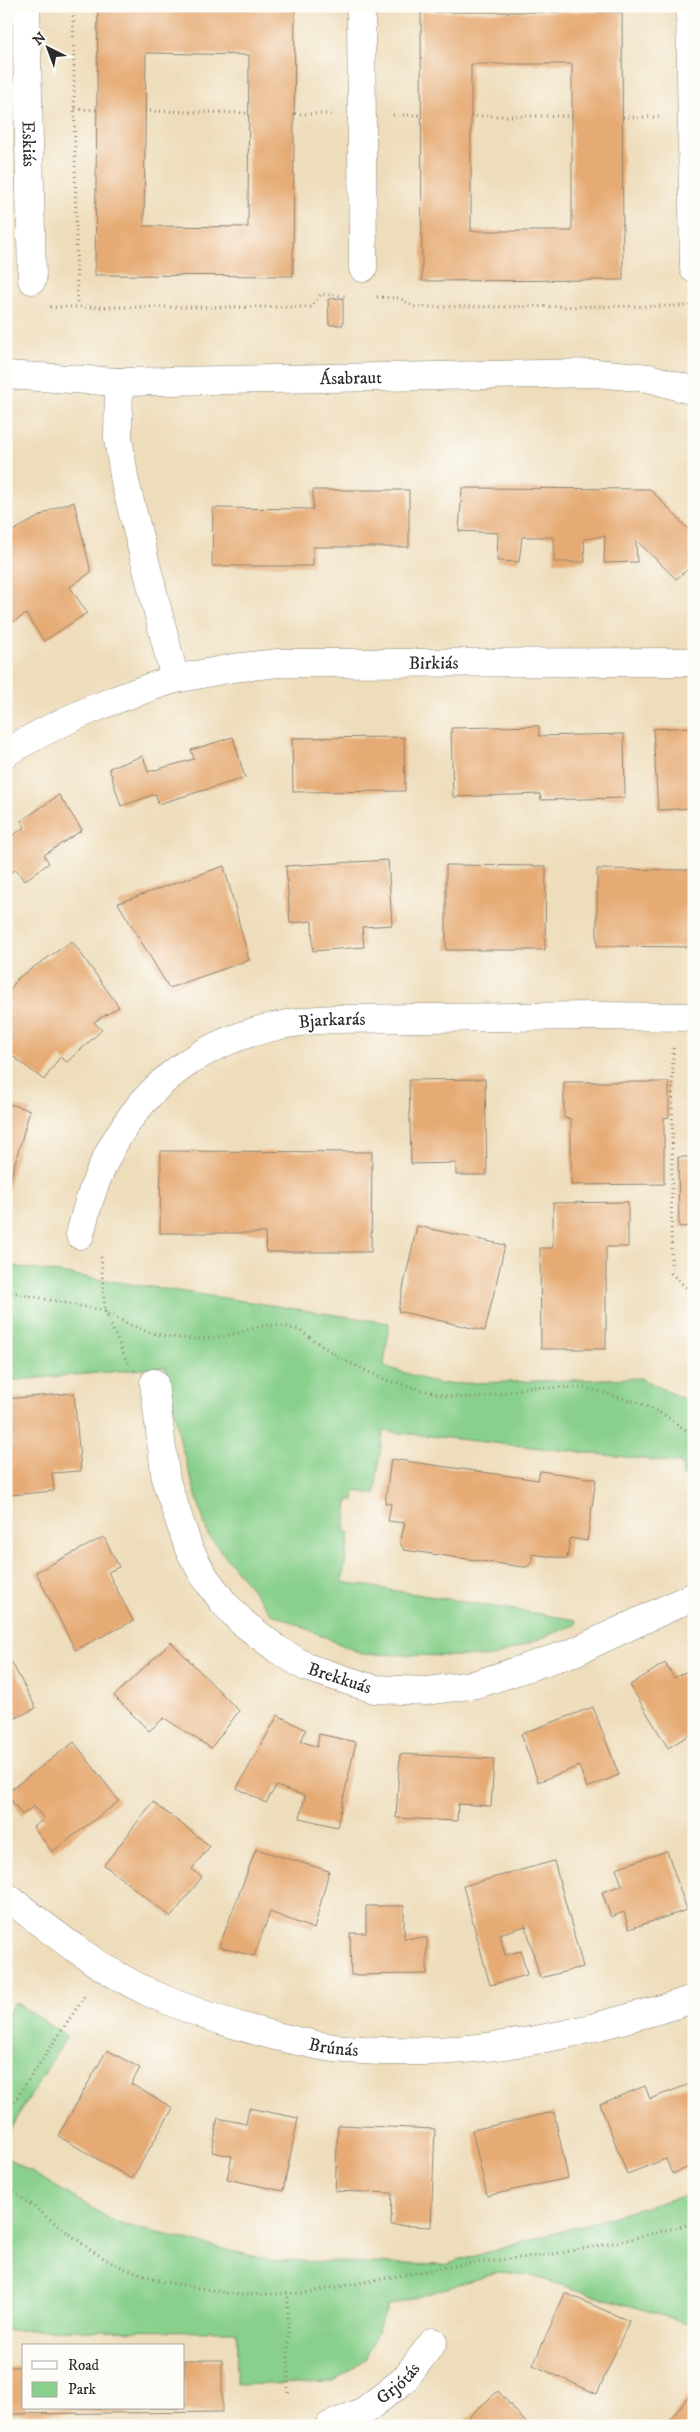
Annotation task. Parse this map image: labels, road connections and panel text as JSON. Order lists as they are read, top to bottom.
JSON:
{
  "streets": {
    "street": [
      "Eskiás",
      "Ásabraut",
      "Birkiás",
      "Bjarkarás",
      "Brekkuás",
      "Brúnás",
      "Grjótás"
    ]
  },
  "legend": ["Road", "Park"],
  "north": "top left"
}
